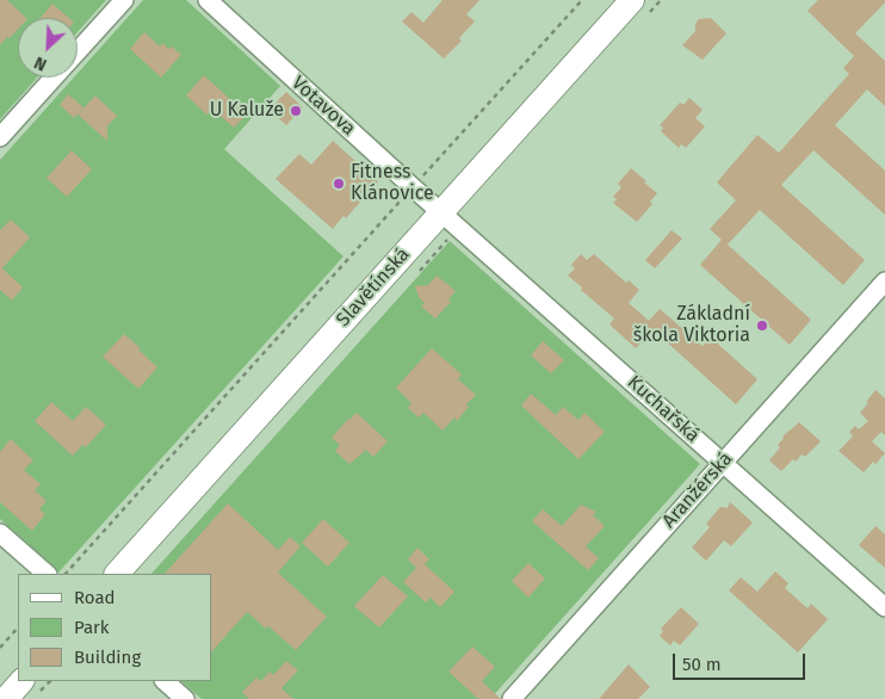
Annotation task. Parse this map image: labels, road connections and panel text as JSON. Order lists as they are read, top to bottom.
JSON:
{
  "streets": {
    "street": [
      "Votavova",
      "Slavětínská",
      "Kuchařská",
      "Aranžérská"
    ]
  },
  "crossings": [
    ["Votavova", "Slavětínská"],
    ["Votavova", "Kuchařská"],
    ["Slavětínská", "Kuchařská"],
    ["Kuchařská", "Aranžérská"]
  ],
  "places": ["U Kaluže", "Fitness Klánovice", "Základní škola Viktoria"],
  "legend": ["Road", "Park", "Building"],
  "scale_bar": "50 m",
  "north": "bottom left"
}
